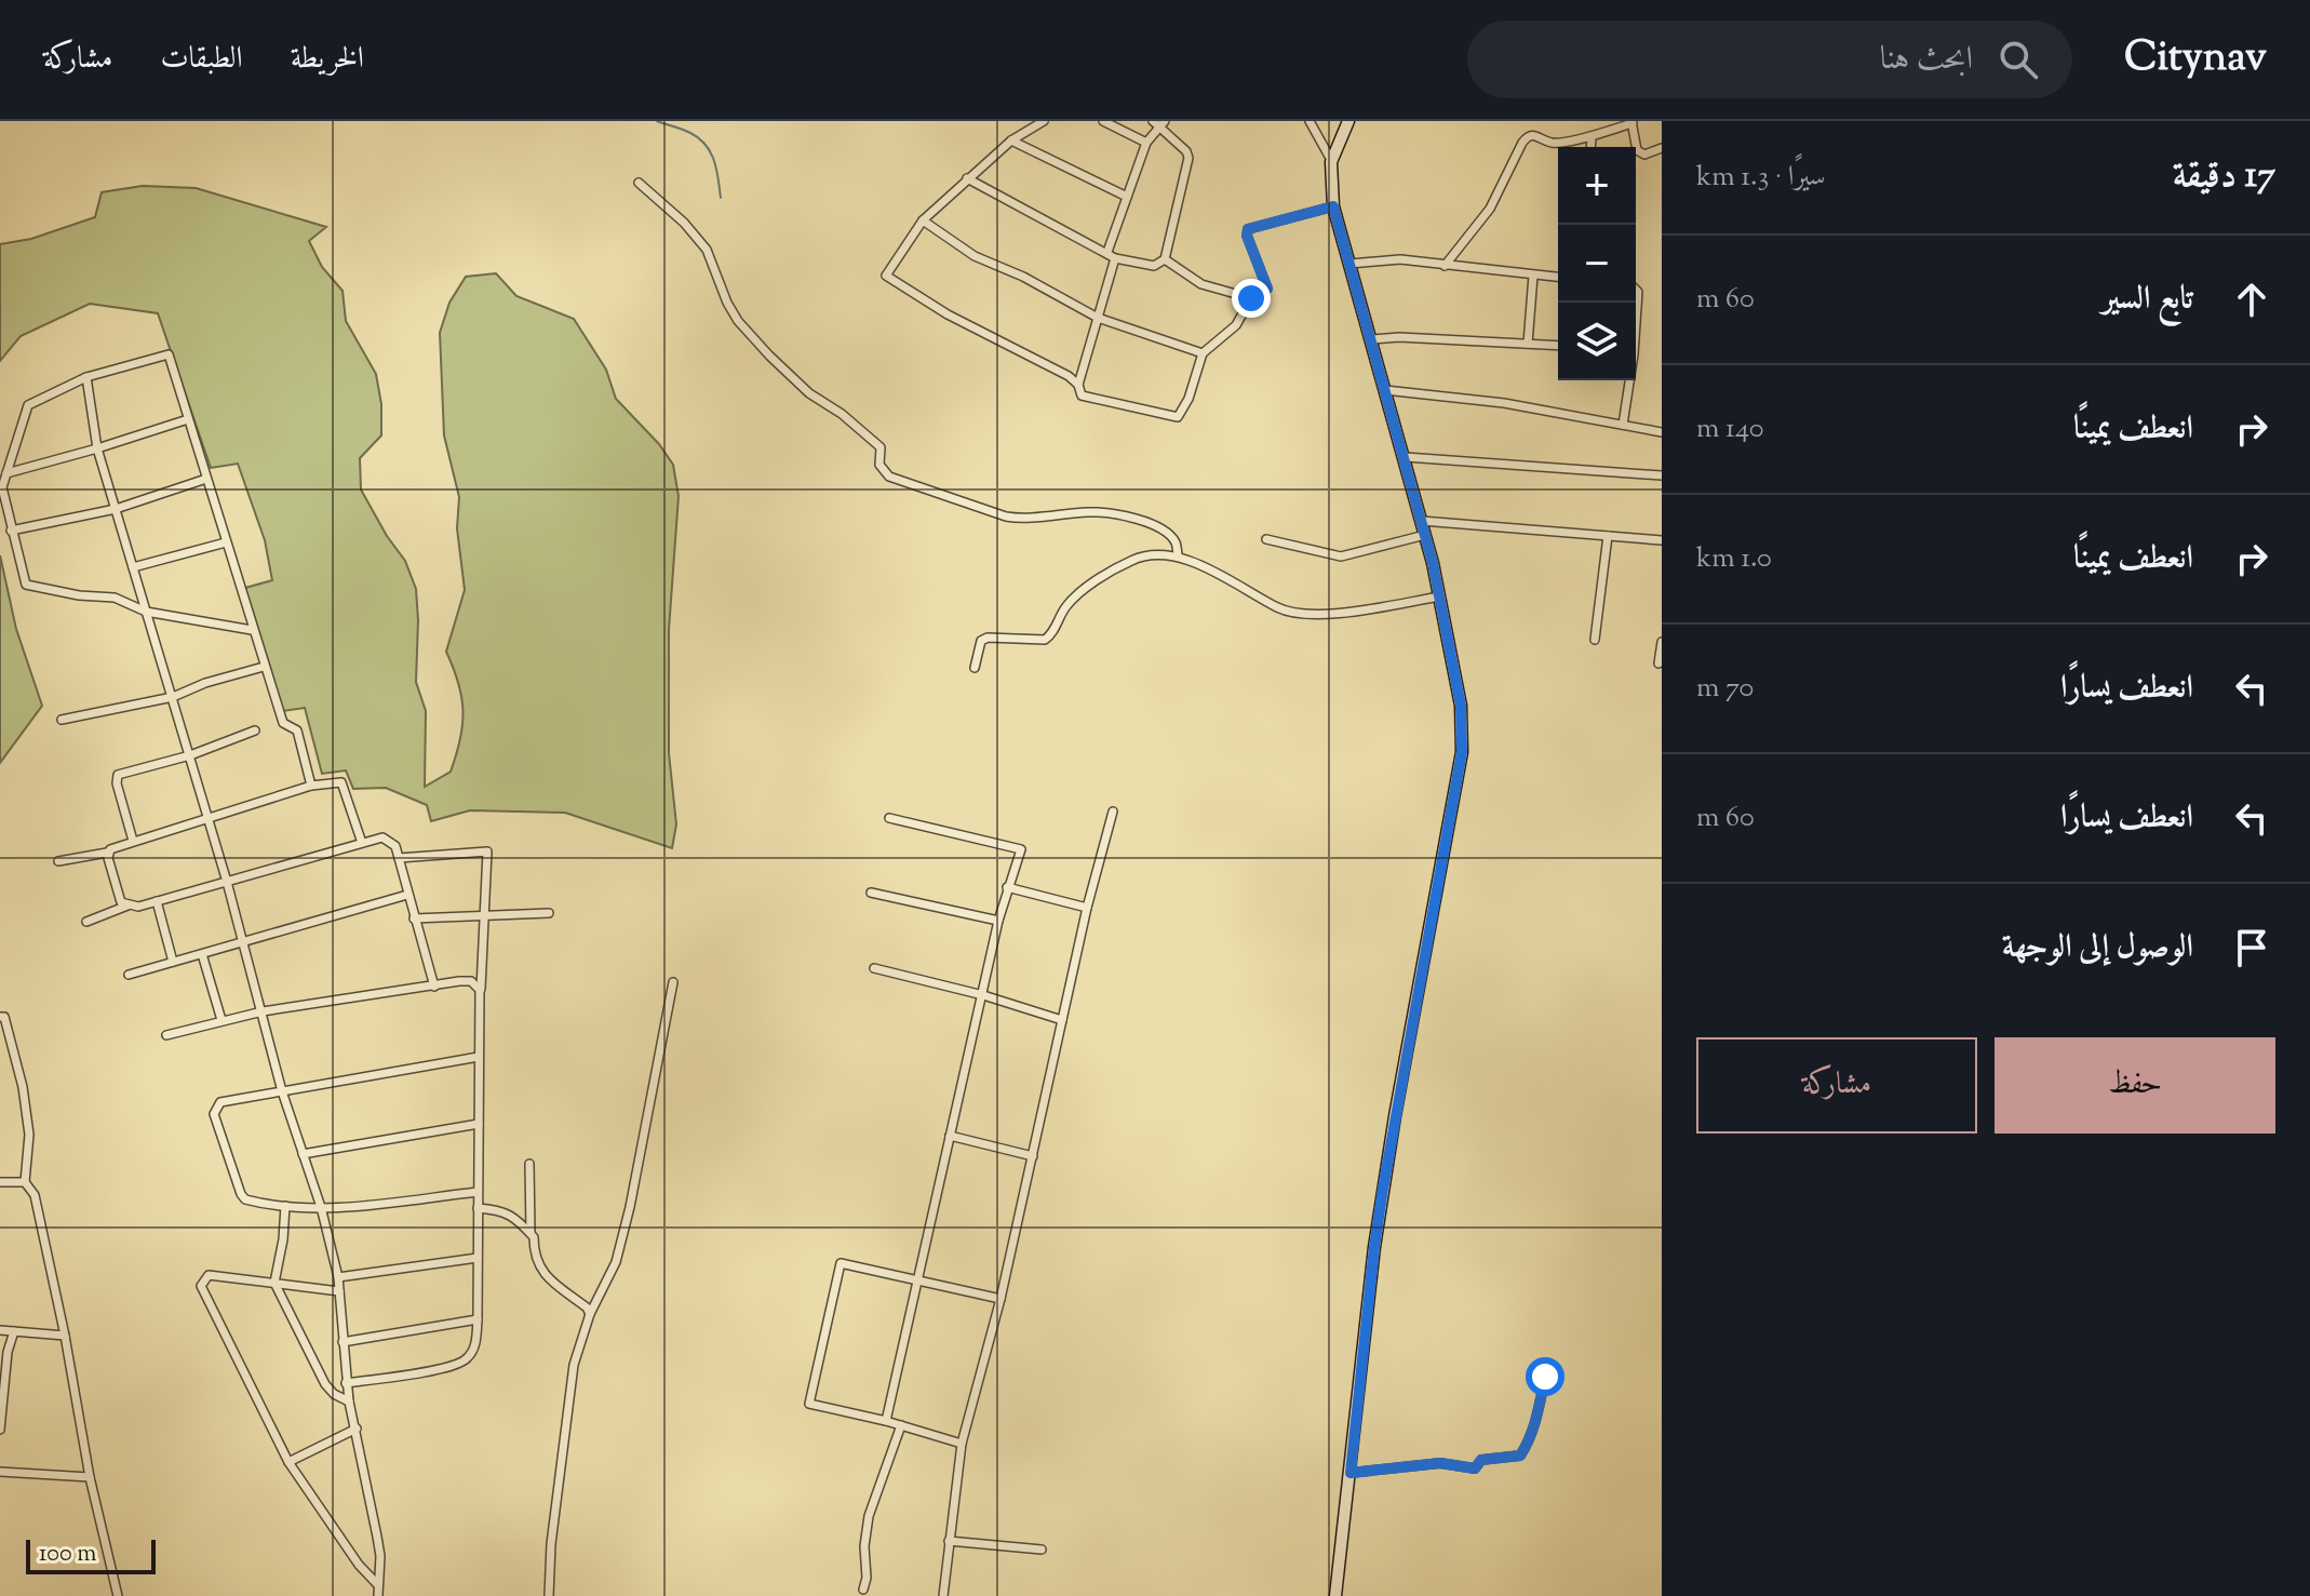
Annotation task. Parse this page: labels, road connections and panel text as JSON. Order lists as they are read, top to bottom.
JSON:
{
  "scale_bar": "100 m",
  "page": {
    "header": "Citynav",
    "search": "ابحث هنا",
    "nav": ["الخريطة", "الطبقات", "مشاركة"],
    "heading": ["17 دقيقة", "سيرًا · 1.3 km"],
    "map_buttons": ["+", "−"],
    "list": [
      ["تابع السير", "60 m"],
      ["انعطف يمينًا", "140 m"],
      ["انعطف يمينًا", "1.0 km"],
      ["انعطف يسارًا", "70 m"],
      ["انعطف يسارًا", "60 m"],
      "الوصول إلى الوجهة"
    ],
    "buttons": ["حفظ", "مشاركة"],
    "scale": "100 m"
  }
}
